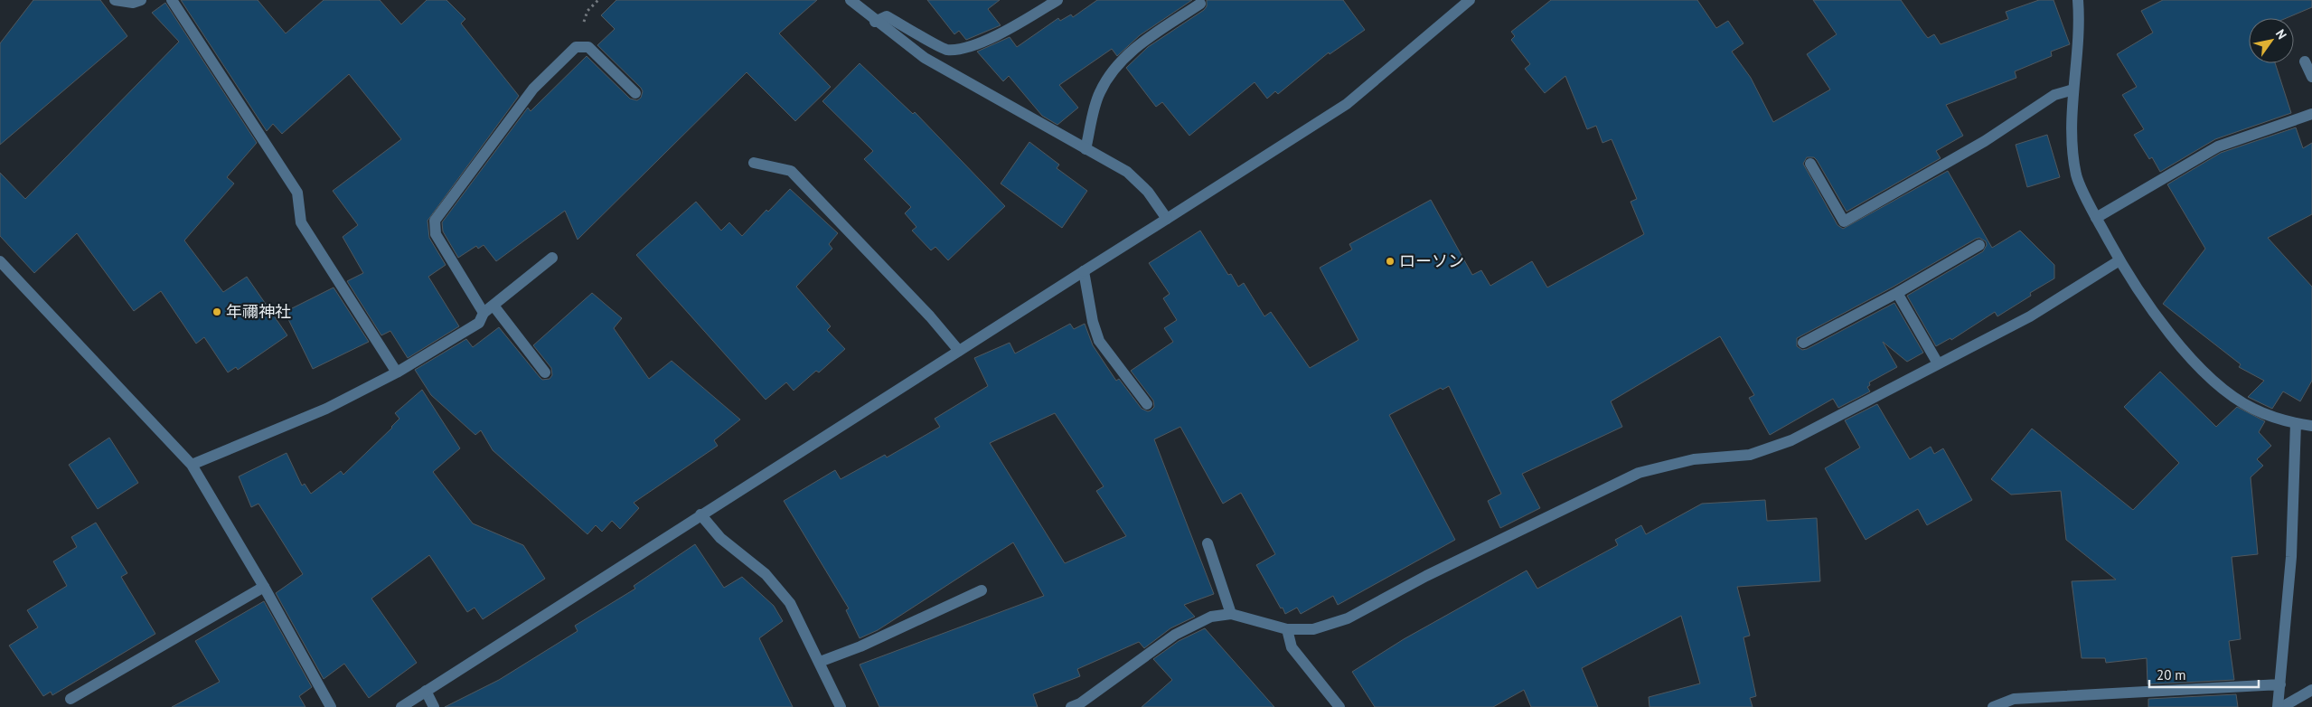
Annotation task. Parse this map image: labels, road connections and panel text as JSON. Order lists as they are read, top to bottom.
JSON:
{
  "places": ["ローソン", "年禰神社"],
  "scale_bar": "20 m",
  "north": "top right"
}
